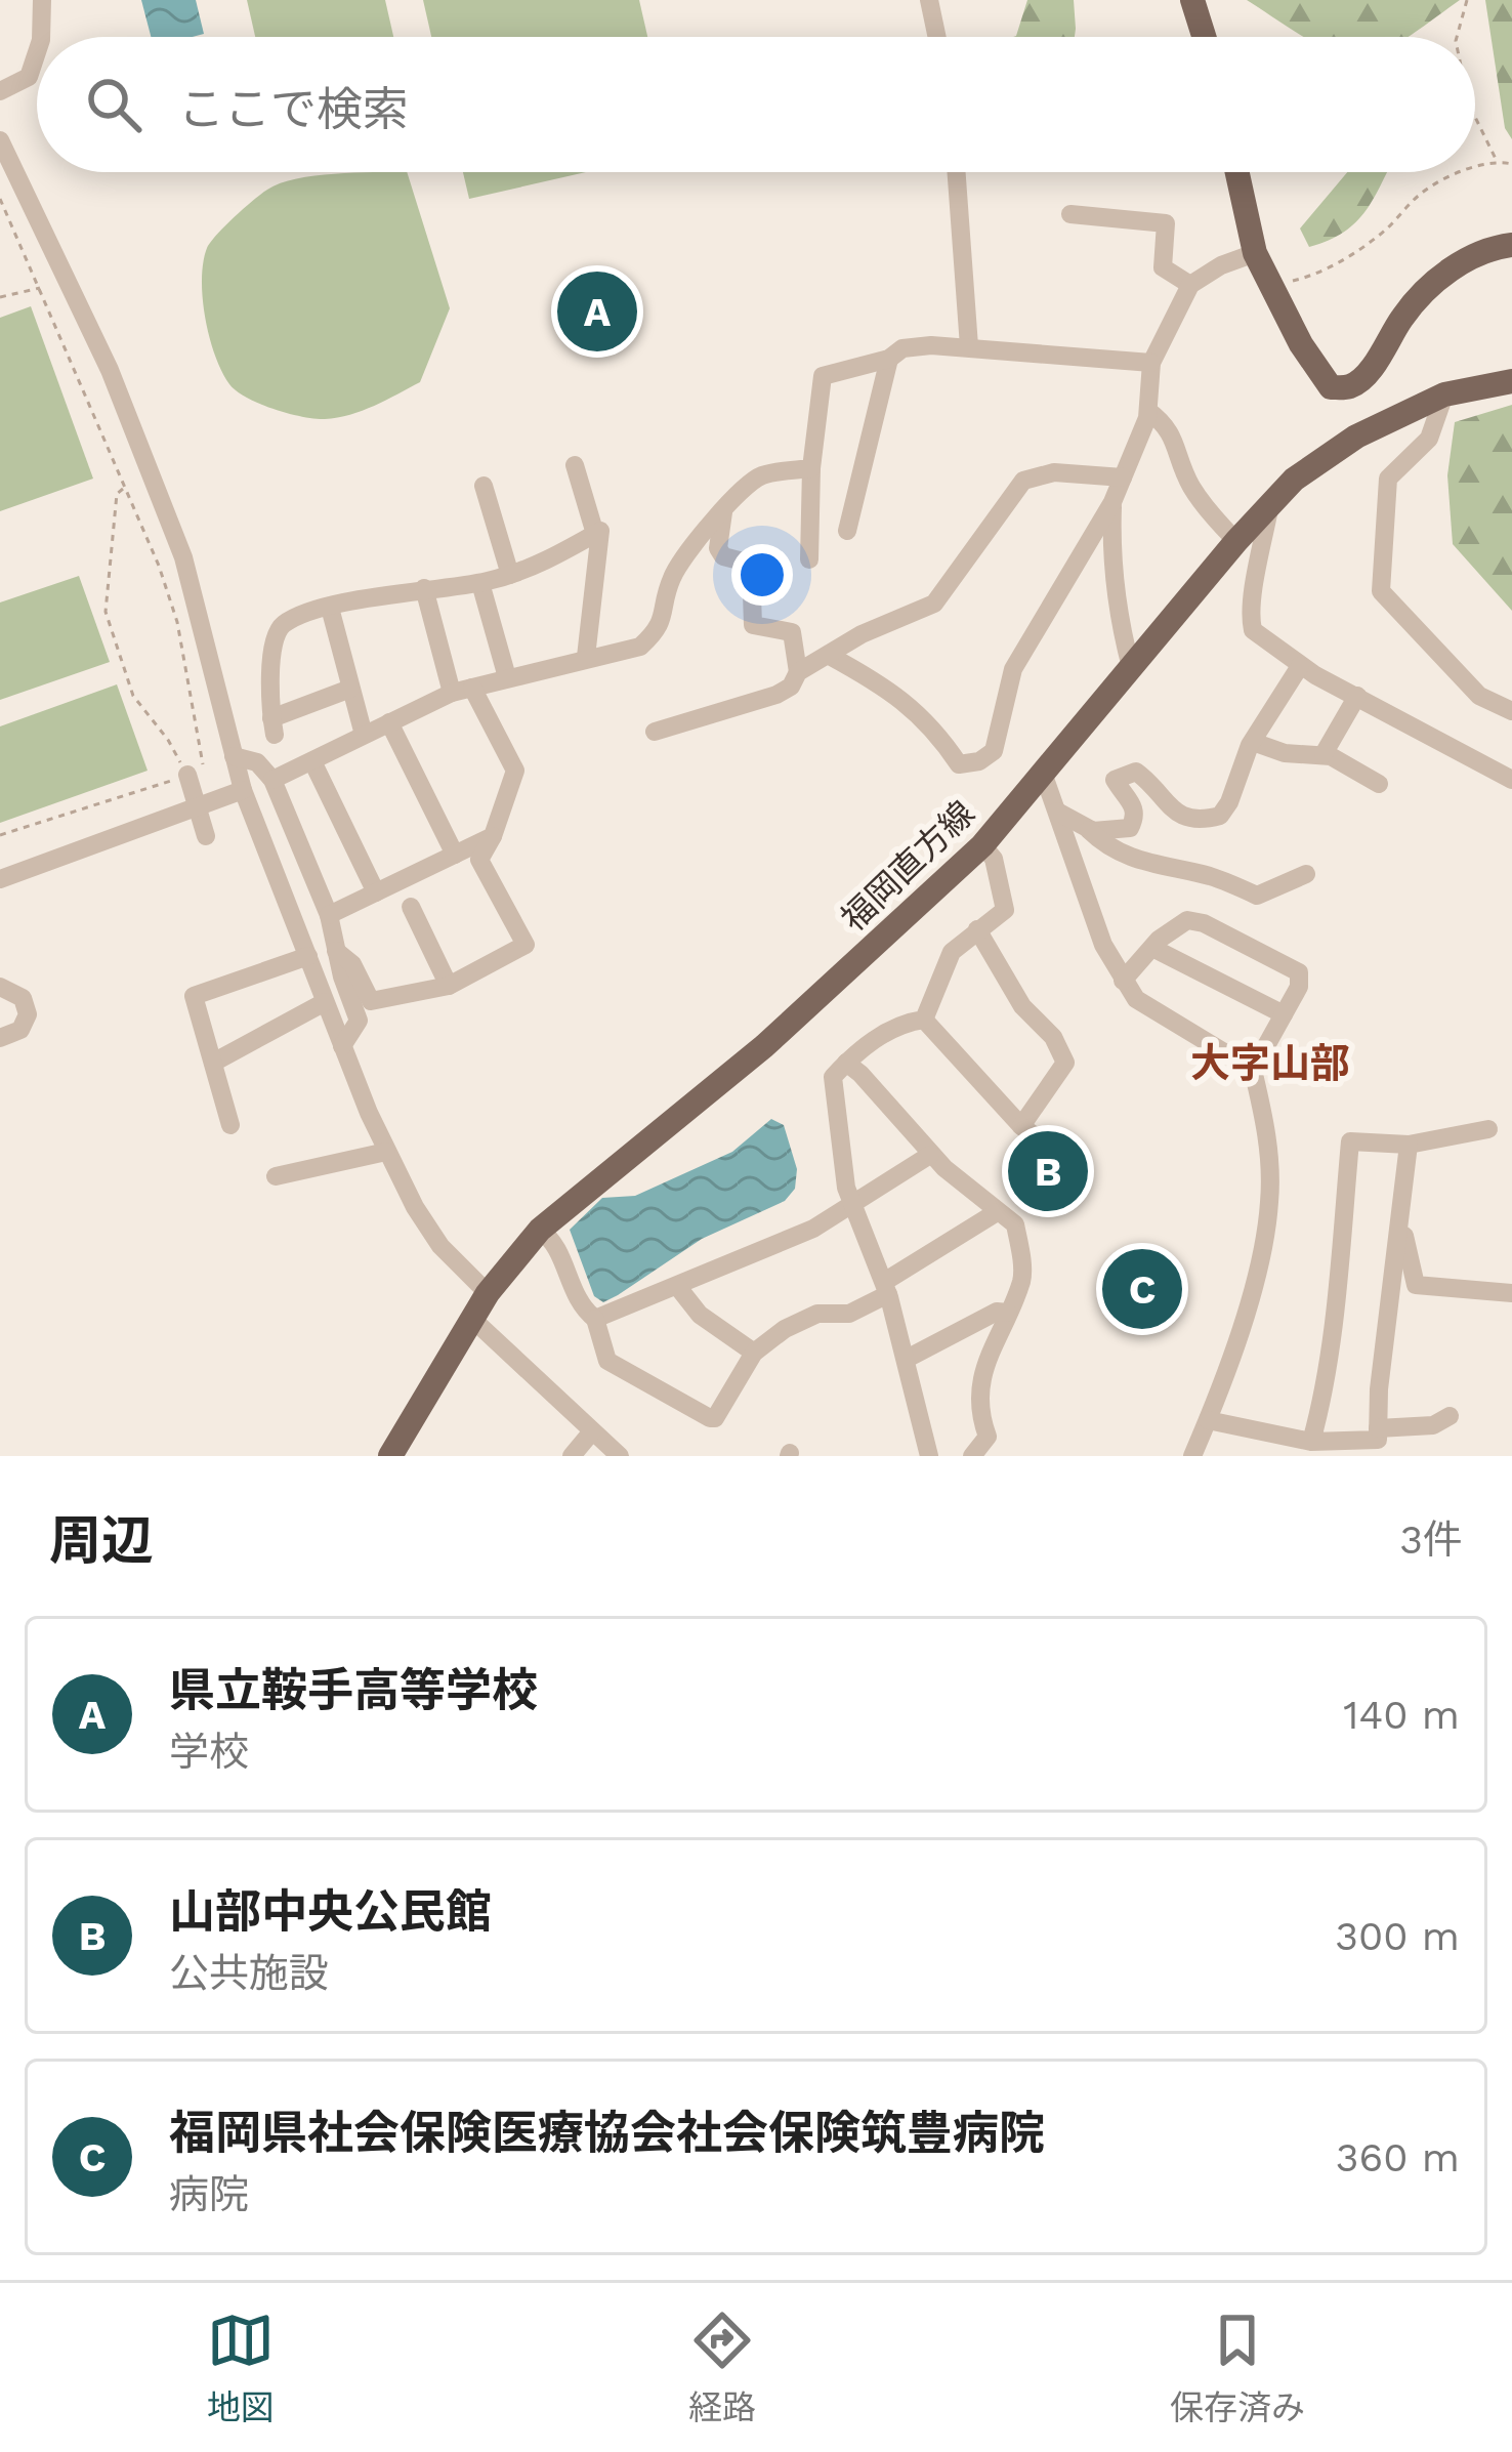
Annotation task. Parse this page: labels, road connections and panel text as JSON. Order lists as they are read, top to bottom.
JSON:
{
  "streets": {
    "main road": ["福岡直方線"]
  },
  "districts": ["大字山部"],
  "page": {
    "search": "ここで検索",
    "pins": ["A", "B", "C"],
    "heading": ["周辺", "3件"],
    "list": [
      {
        "mark": "A",
        "name": "県立鞍手高等学校",
        "note": "学校",
        "value": "140 m"
      },
      {
        "mark": "B",
        "name": "山部中央公民館",
        "note": "公共施設",
        "value": "300 m"
      },
      {
        "mark": "C",
        "name": "福岡県社会保険医療協会社会保険筑豊病院",
        "note": "病院",
        "value": "360 m"
      }
    ],
    "nav": ["地図", "経路", "保存済み"]
  }
}
